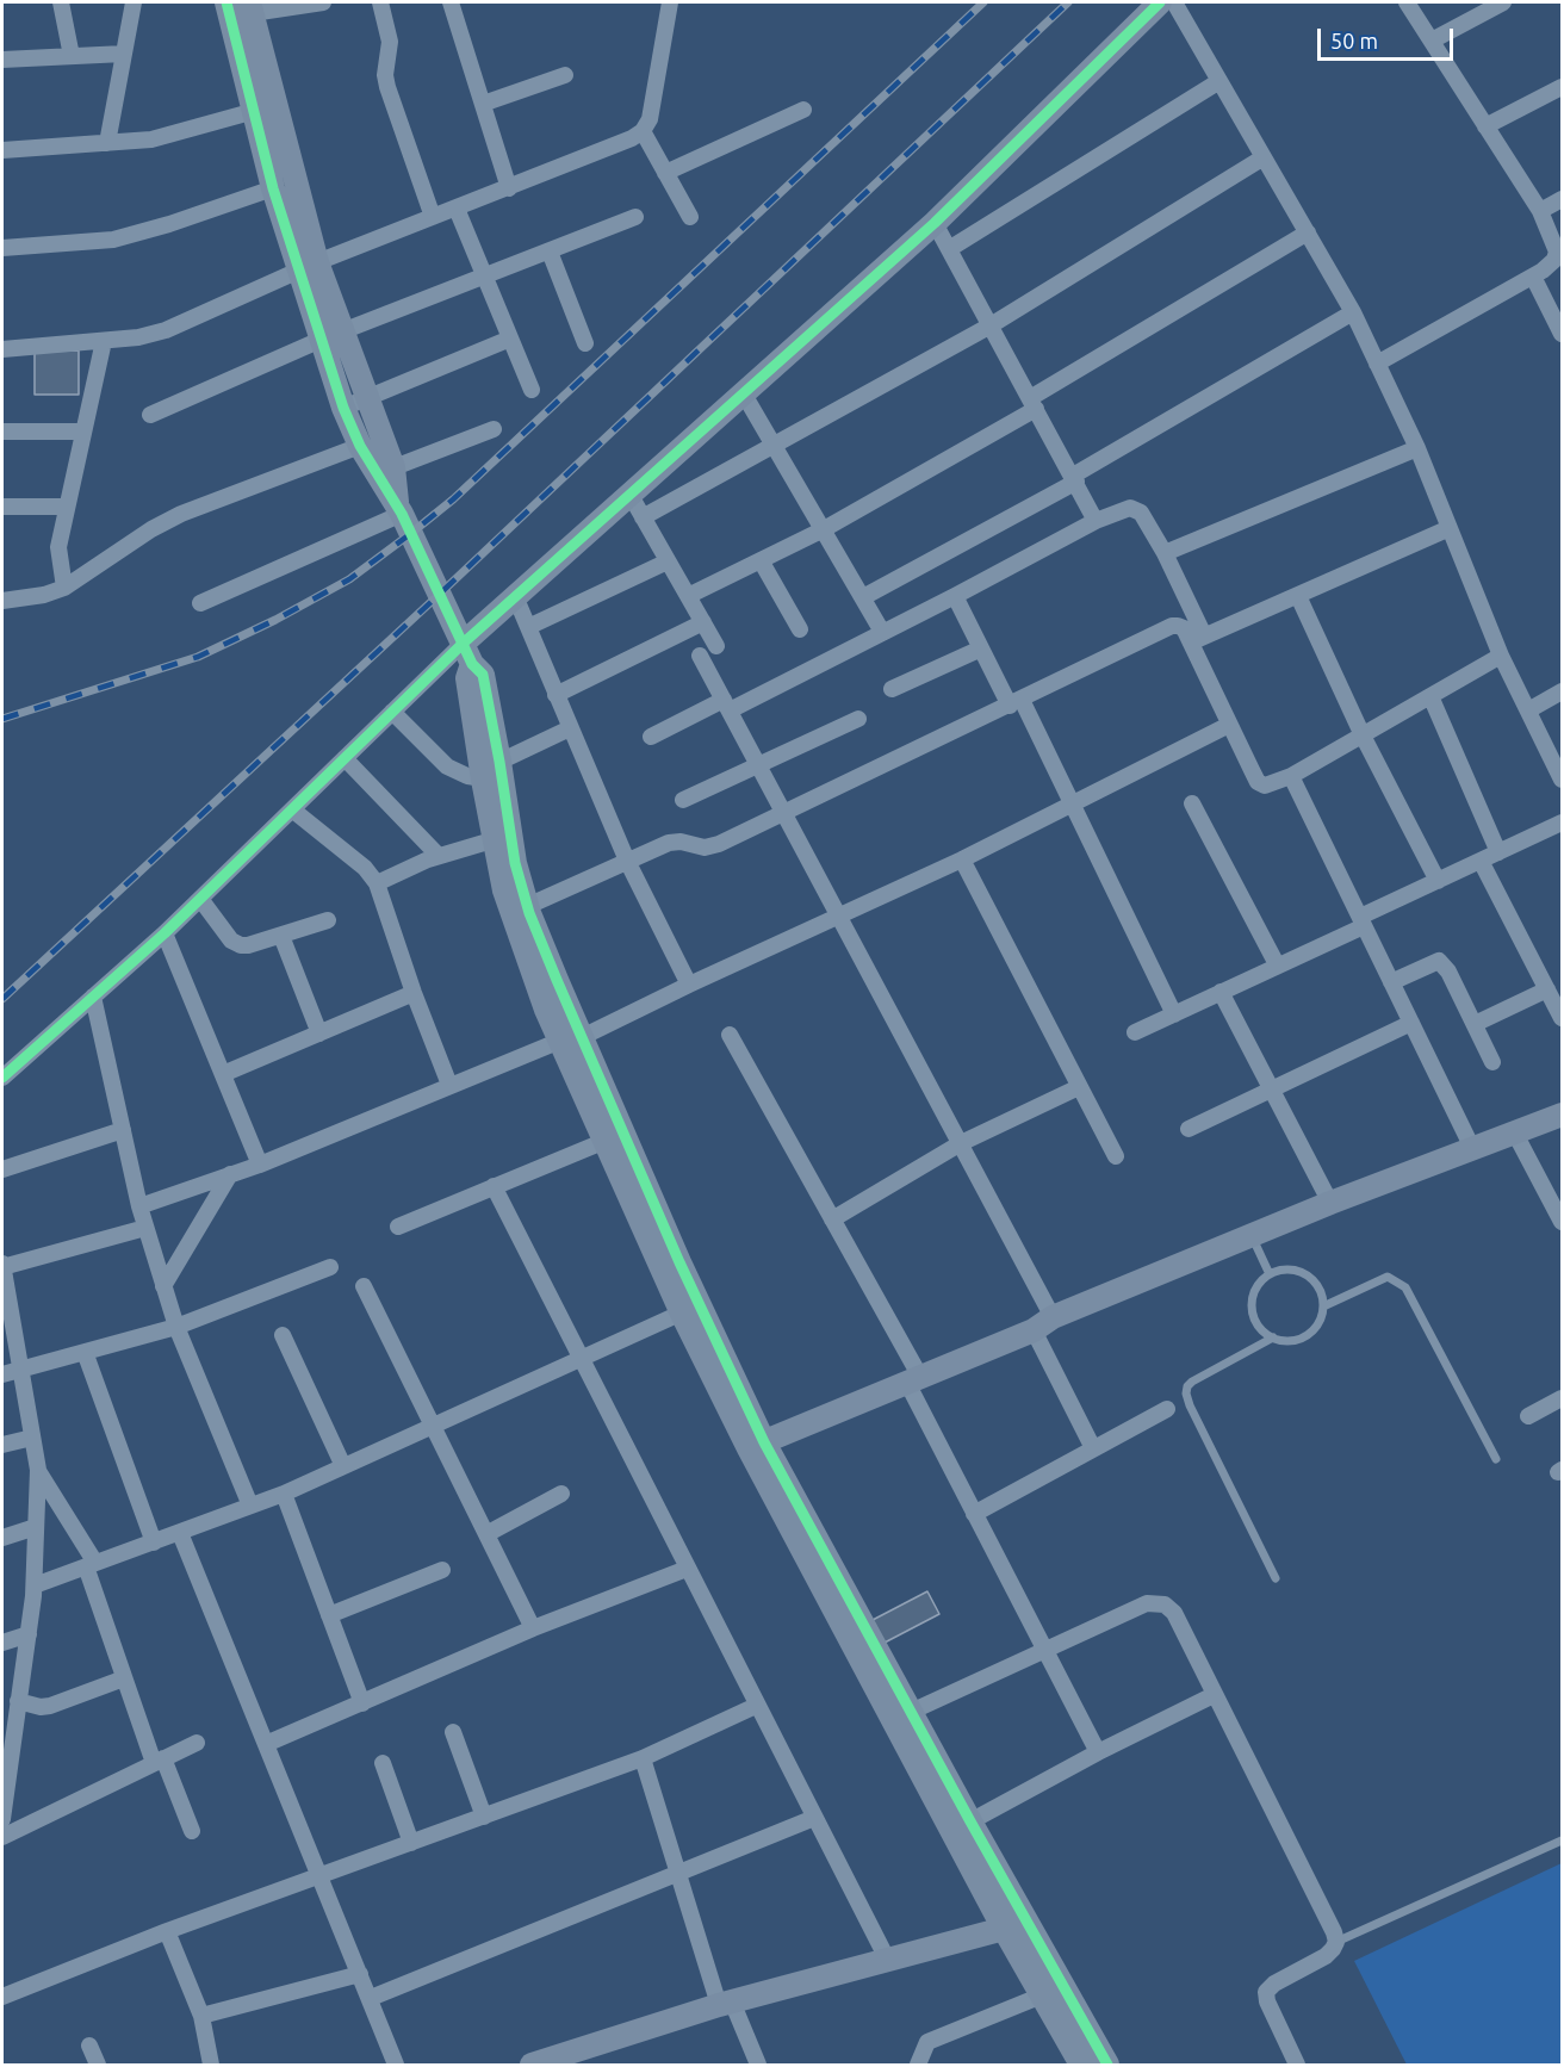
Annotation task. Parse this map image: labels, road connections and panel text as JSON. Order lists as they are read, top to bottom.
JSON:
{
  "scale_bar": "50 m"
}
